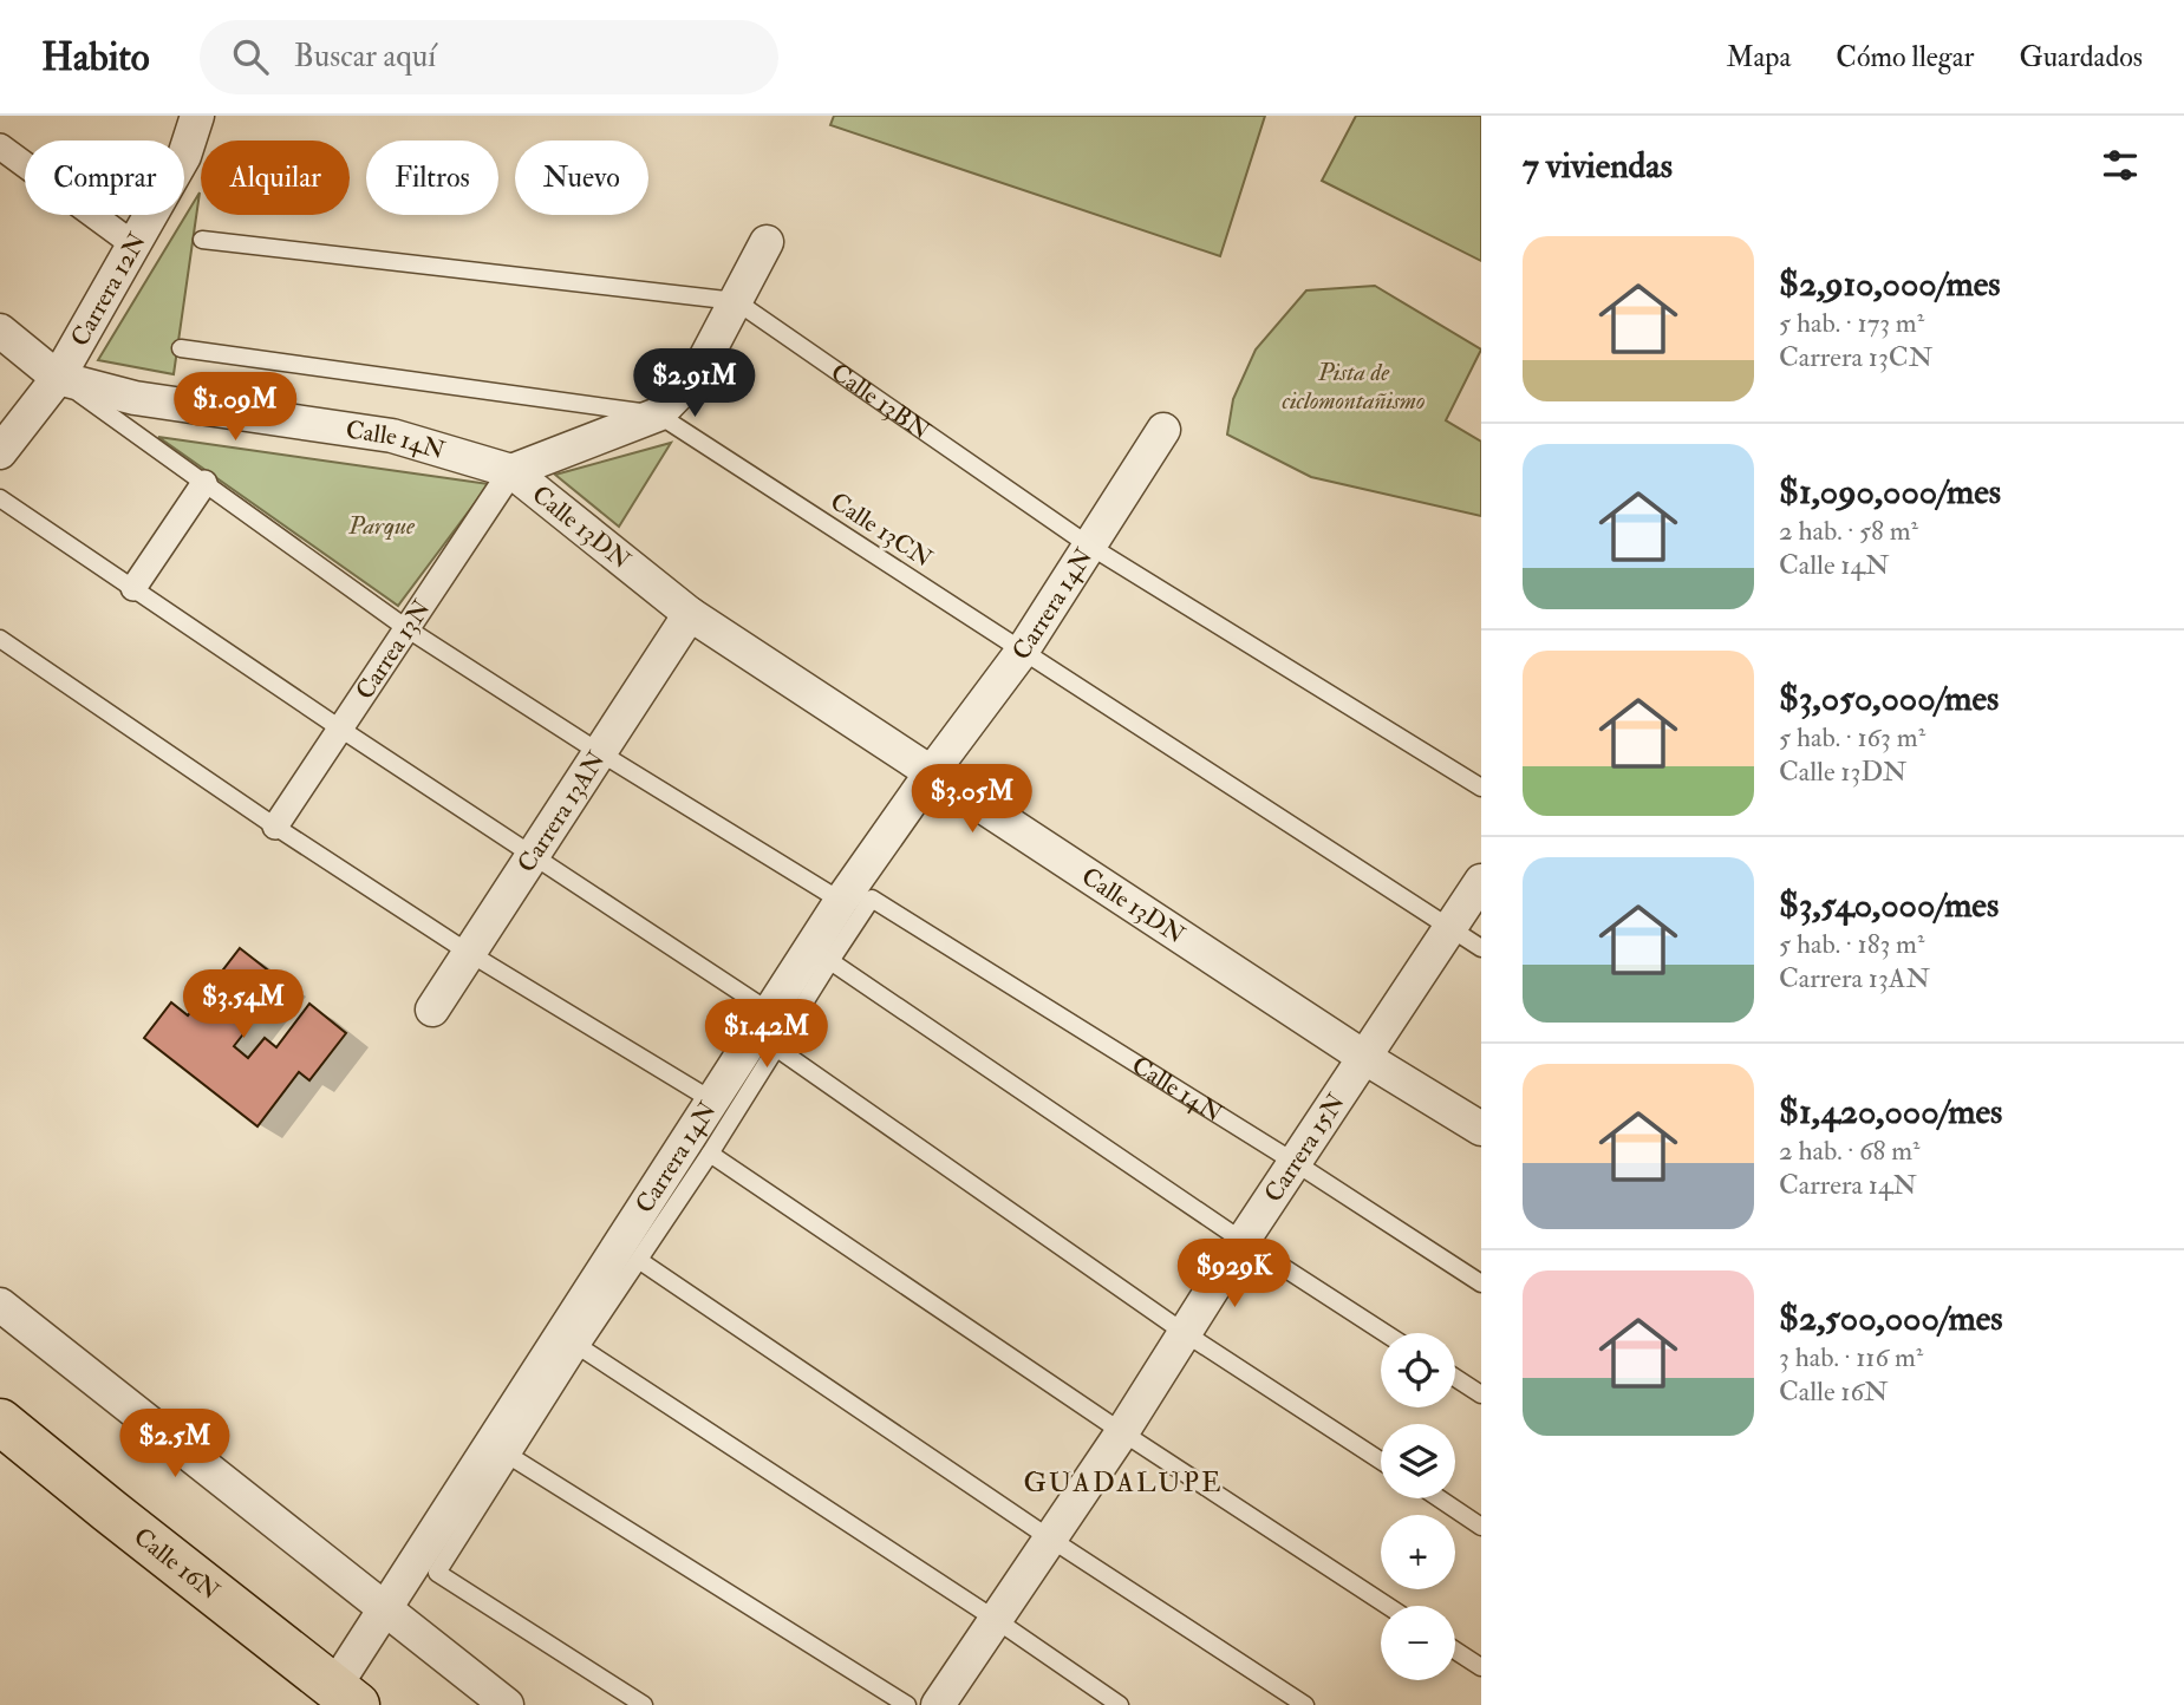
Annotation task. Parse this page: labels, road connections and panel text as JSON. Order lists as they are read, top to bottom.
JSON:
{
  "streets": {
    "main road": ["Calle 16N"],
    "street": [
      "Carrera 12N",
      "Calle 14N",
      "Calle 13DN",
      "Carrera 14N",
      "Carrea 13N",
      "Carrera 13AN",
      "Carrera 15N"
    ],
    "lane": ["Calle 13BN", "Calle 13CN"]
  },
  "crossings": [
    ["Carrera 12N", "Calle 14N"],
    ["Calle 13BN", "Carrera 14N"],
    ["Calle 14N", "Calle 13DN"],
    ["Calle 14N", "Carrera 14N"],
    ["Calle 14N", "Carrea 13N"],
    ["Calle 14N", "Carrera 13AN"],
    ["Calle 14N", "Carrera 15N"],
    ["Calle 13DN", "Carrera 14N"],
    ["Calle 13DN", "Carrea 13N"],
    ["Calle 13DN", "Carrera 13AN"],
    ["Calle 13DN", "Carrera 15N"],
    ["Calle 13CN", "Carrera 14N"],
    ["Calle 13CN", "Carrera 15N"],
    ["Carrera 14N", "Calle 16N"]
  ],
  "districts": ["GUADALUPE"],
  "parks": ["Pista de ciclomontañismo", "Parque"],
  "page": {
    "header": "Habito",
    "search": "Buscar aquí",
    "nav": ["Mapa", "Cómo llegar", "Guardados"],
    "heading": "7 viviendas",
    "chip": [
      "Comprar",
      "Alquilar",
      "Filtros",
      "Nuevo"
    ],
    "list": [
      {
        "name": "$2,910,000/mes",
        "note": "5 hab. · 173 m² · Carrera 13CN"
      },
      {
        "name": "$1,090,000/mes",
        "note": "2 hab. · 58 m² · Calle 14N"
      },
      {
        "name": "$3,050,000/mes",
        "note": "5 hab. · 163 m² · Calle 13DN"
      },
      {
        "name": "$3,540,000/mes",
        "note": "5 hab. · 183 m² · Carrera 13AN"
      },
      {
        "name": "$1,420,000/mes",
        "note": "2 hab. · 68 m² · Carrera 14N"
      },
      {
        "name": "$2,500,000/mes",
        "note": "3 hab. · 116 m² · Calle 16N"
      }
    ],
    "price": [
      "$2.91M",
      "$1.09M",
      "$3.05M",
      "$3.54M",
      "$1.42M",
      "$929K",
      "$2.5M"
    ],
    "map_buttons": ["+", "−"]
  }
}
